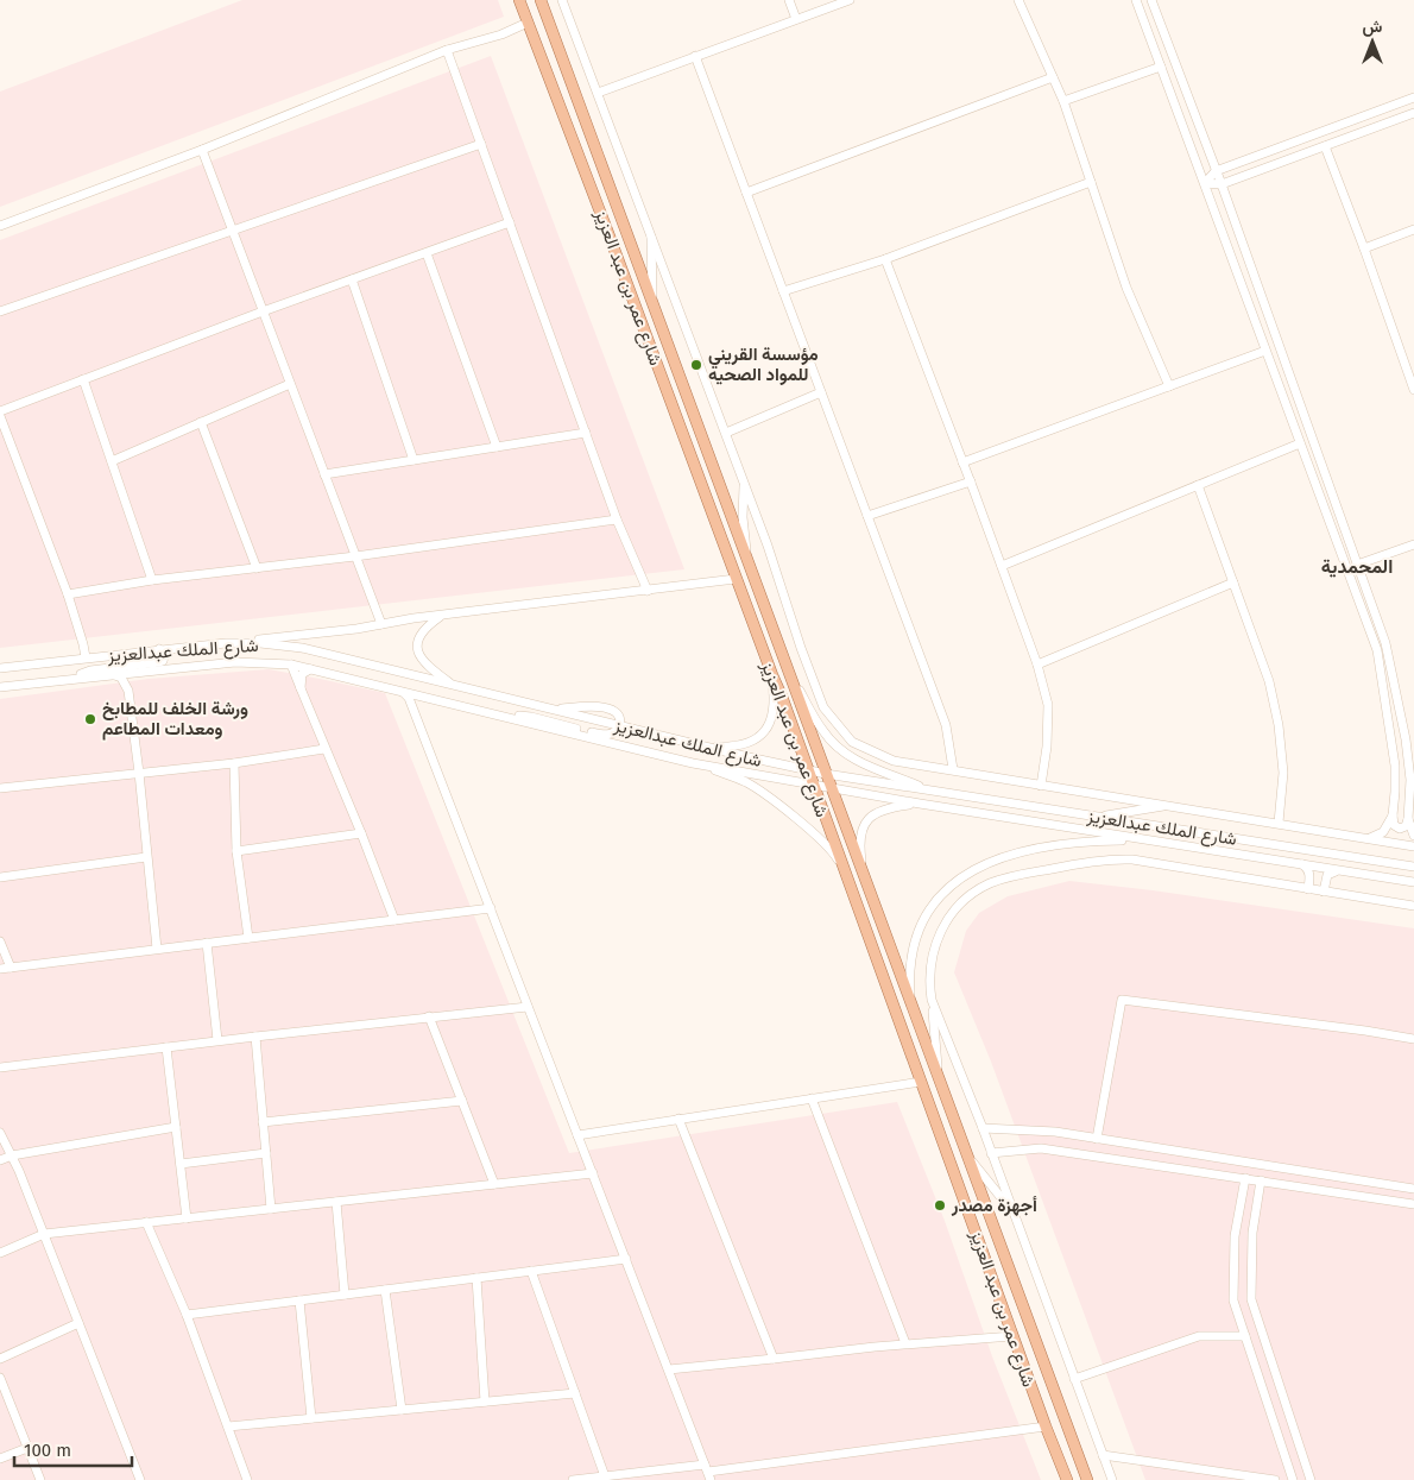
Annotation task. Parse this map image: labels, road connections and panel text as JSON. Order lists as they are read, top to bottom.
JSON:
{
  "streets": {
    "main road": ["شارع عمر بن عبد العزيز"],
    "street": ["شارع الملك عبدالعزيز"]
  },
  "crossings": [
    ["شارع عمر بن عبد العزيز", "شارع الملك عبدالعزيز"]
  ],
  "districts": ["المحمدية"],
  "places": ["مؤسسة القريني للمواد الصحيه", "ورشة الخلف للمطابخ ومعدات المطاعم", "أجهزة مصدر"],
  "scale_bar": "100 m",
  "north": "top"
}
